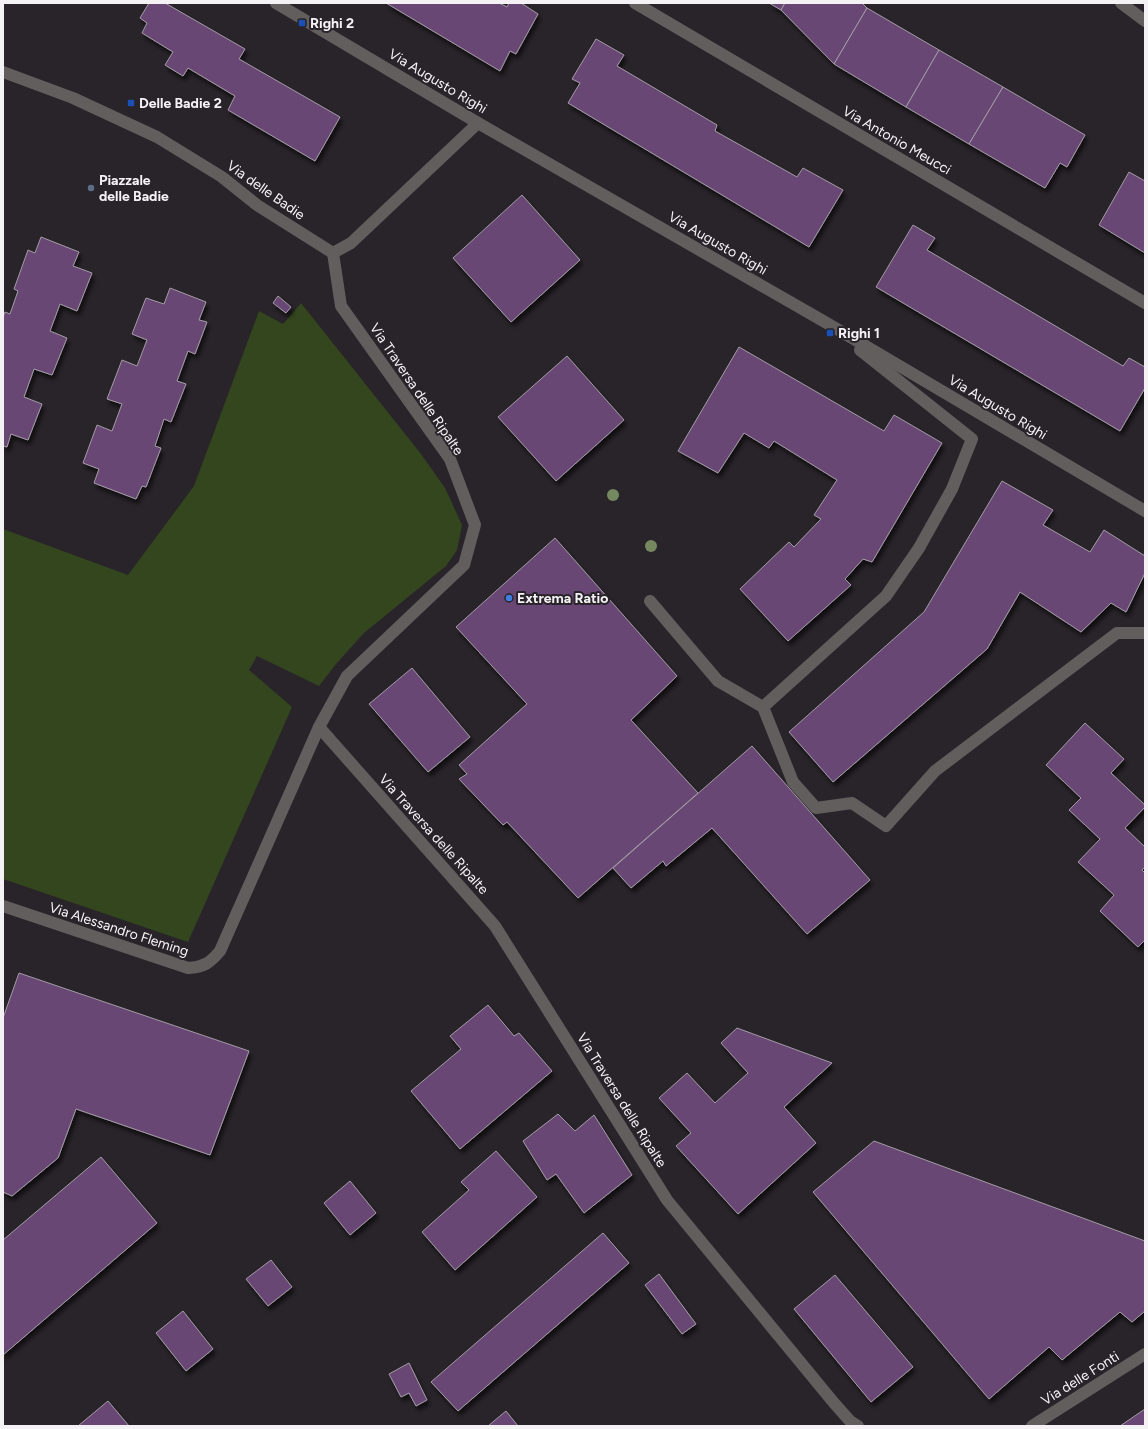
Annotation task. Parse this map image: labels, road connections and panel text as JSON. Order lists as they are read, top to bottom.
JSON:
{
  "streets": {
    "street": [
      "Via Augusto Righi",
      "Via Antonio Meucci",
      "Via delle Badie",
      "Via Traversa delle Ripalte",
      "Via Alessandro Fleming",
      "Via delle Fonti"
    ]
  },
  "crossings": [
    ["Via delle Badie", "Via Traversa delle Ripalte"],
    ["Via Traversa delle Ripalte", "Via Alessandro Fleming"]
  ],
  "places": {
    "transit": ["Righi 2", "Delle Badie 2", "Righi 1"],
    "other": ["Piazzale delle Badie", "Extrema Ratio"]
  }
}
